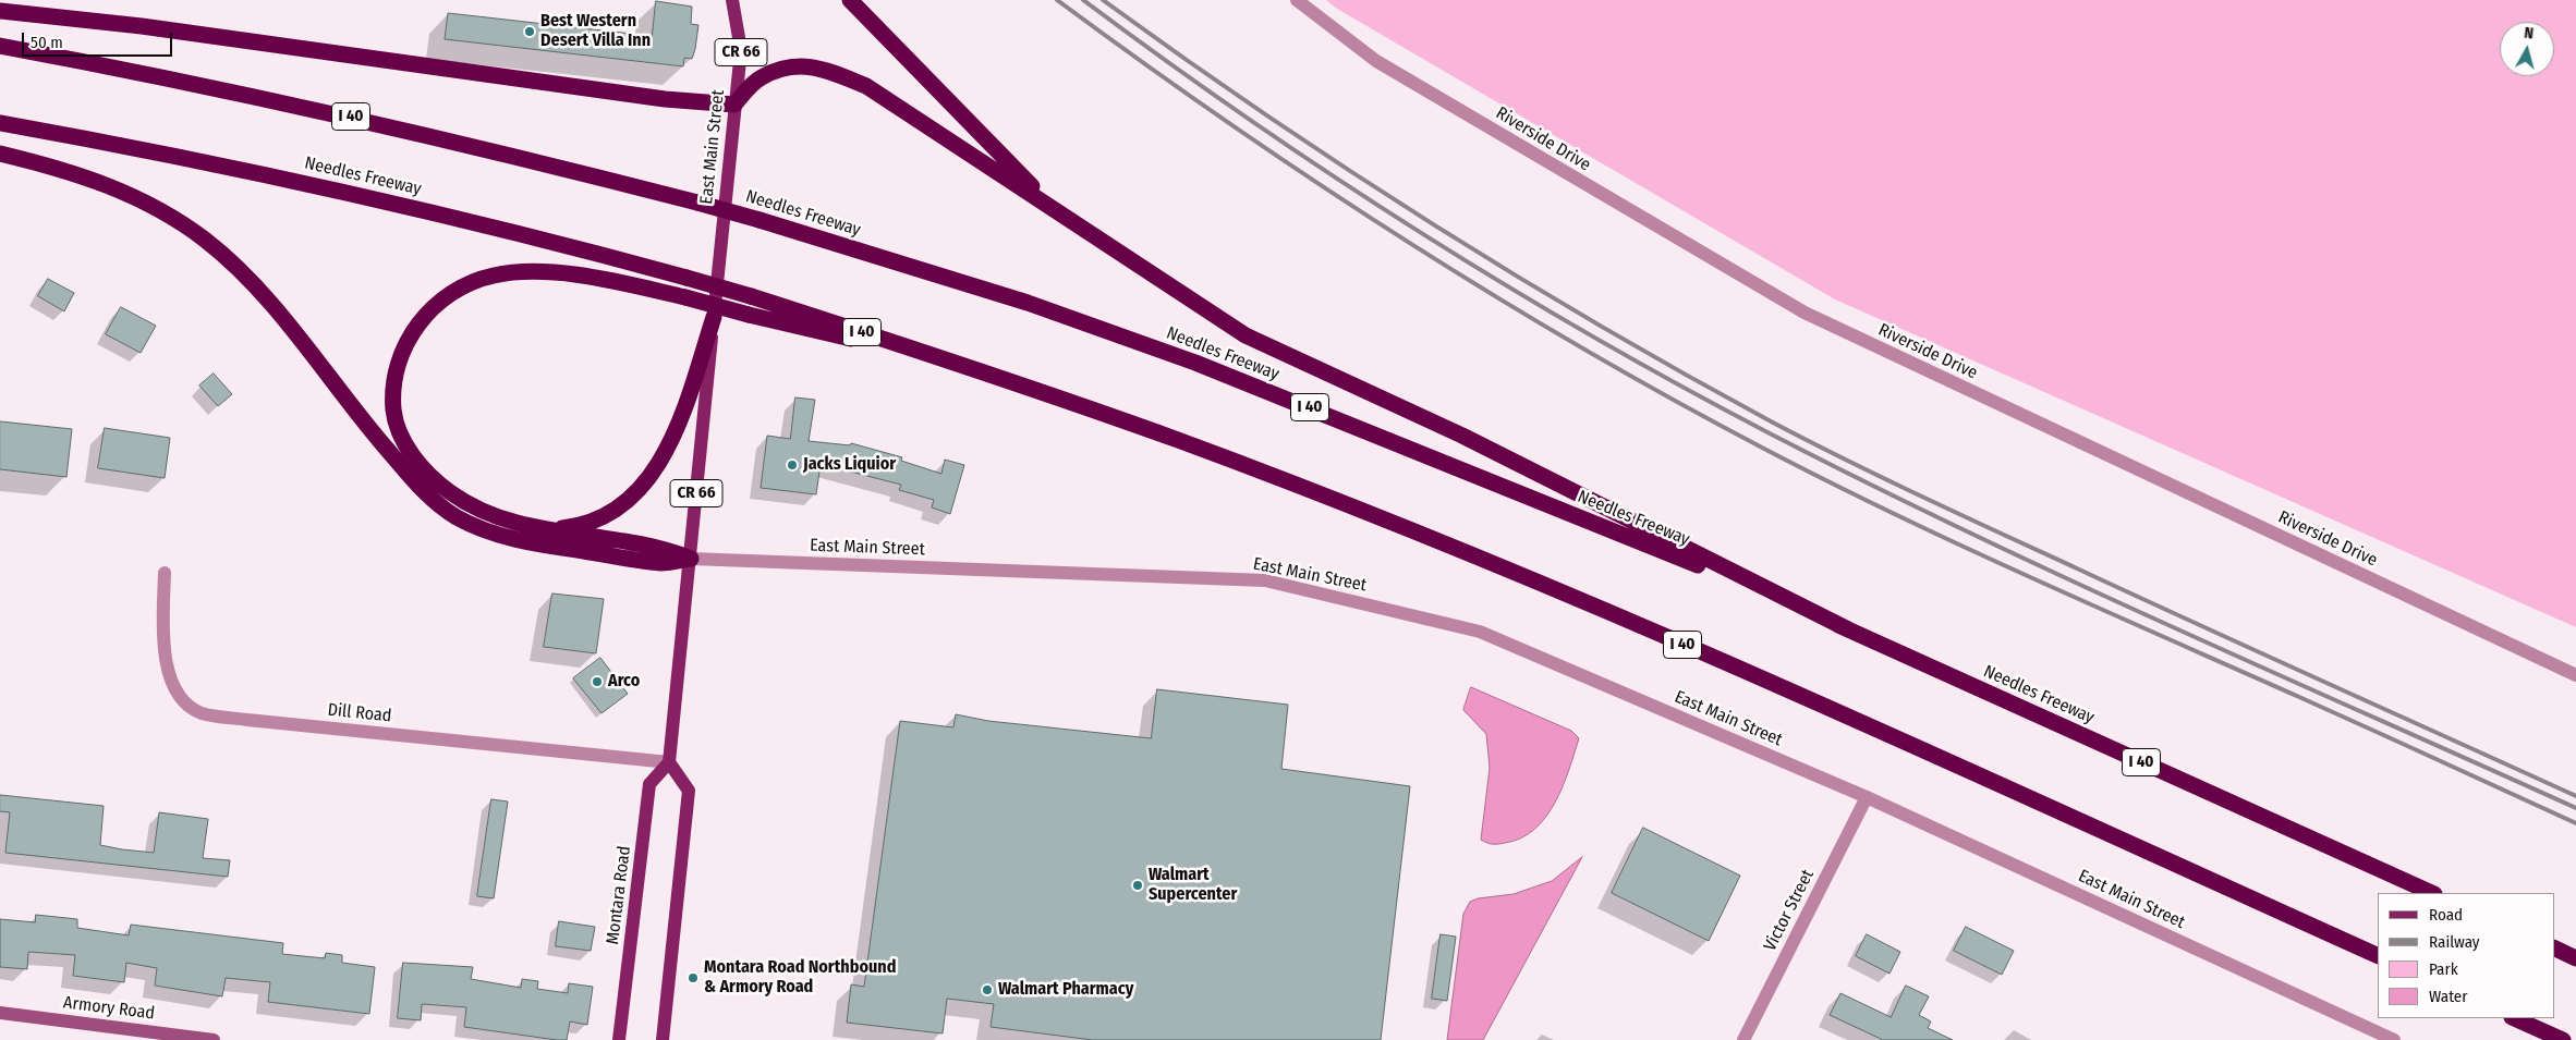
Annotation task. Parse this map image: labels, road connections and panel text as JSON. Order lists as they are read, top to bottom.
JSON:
{
  "streets": {
    "highway": ["I 40", "Needles Freeway"],
    "main road": [
      "CR 66",
      "East Main Street",
      "Montara Road",
      "Armory Road"
    ],
    "street": ["Riverside Drive", "Dill Road", "Victor Street"]
  },
  "crossings": [
    ["East Main Street", "Victor Street"],
    ["Dill Road", "Montara Road"]
  ],
  "places": [
    "Best Western Desert Villa Inn",
    "Jacks Liquior",
    "Arco",
    "Walmart Supercenter",
    "Montara Road Northbound & Armory Road",
    "Walmart Pharmacy"
  ],
  "legend": [
    "Road",
    "Railway",
    "Park",
    "Water"
  ],
  "scale_bar": "50 m",
  "north": "top"
}
